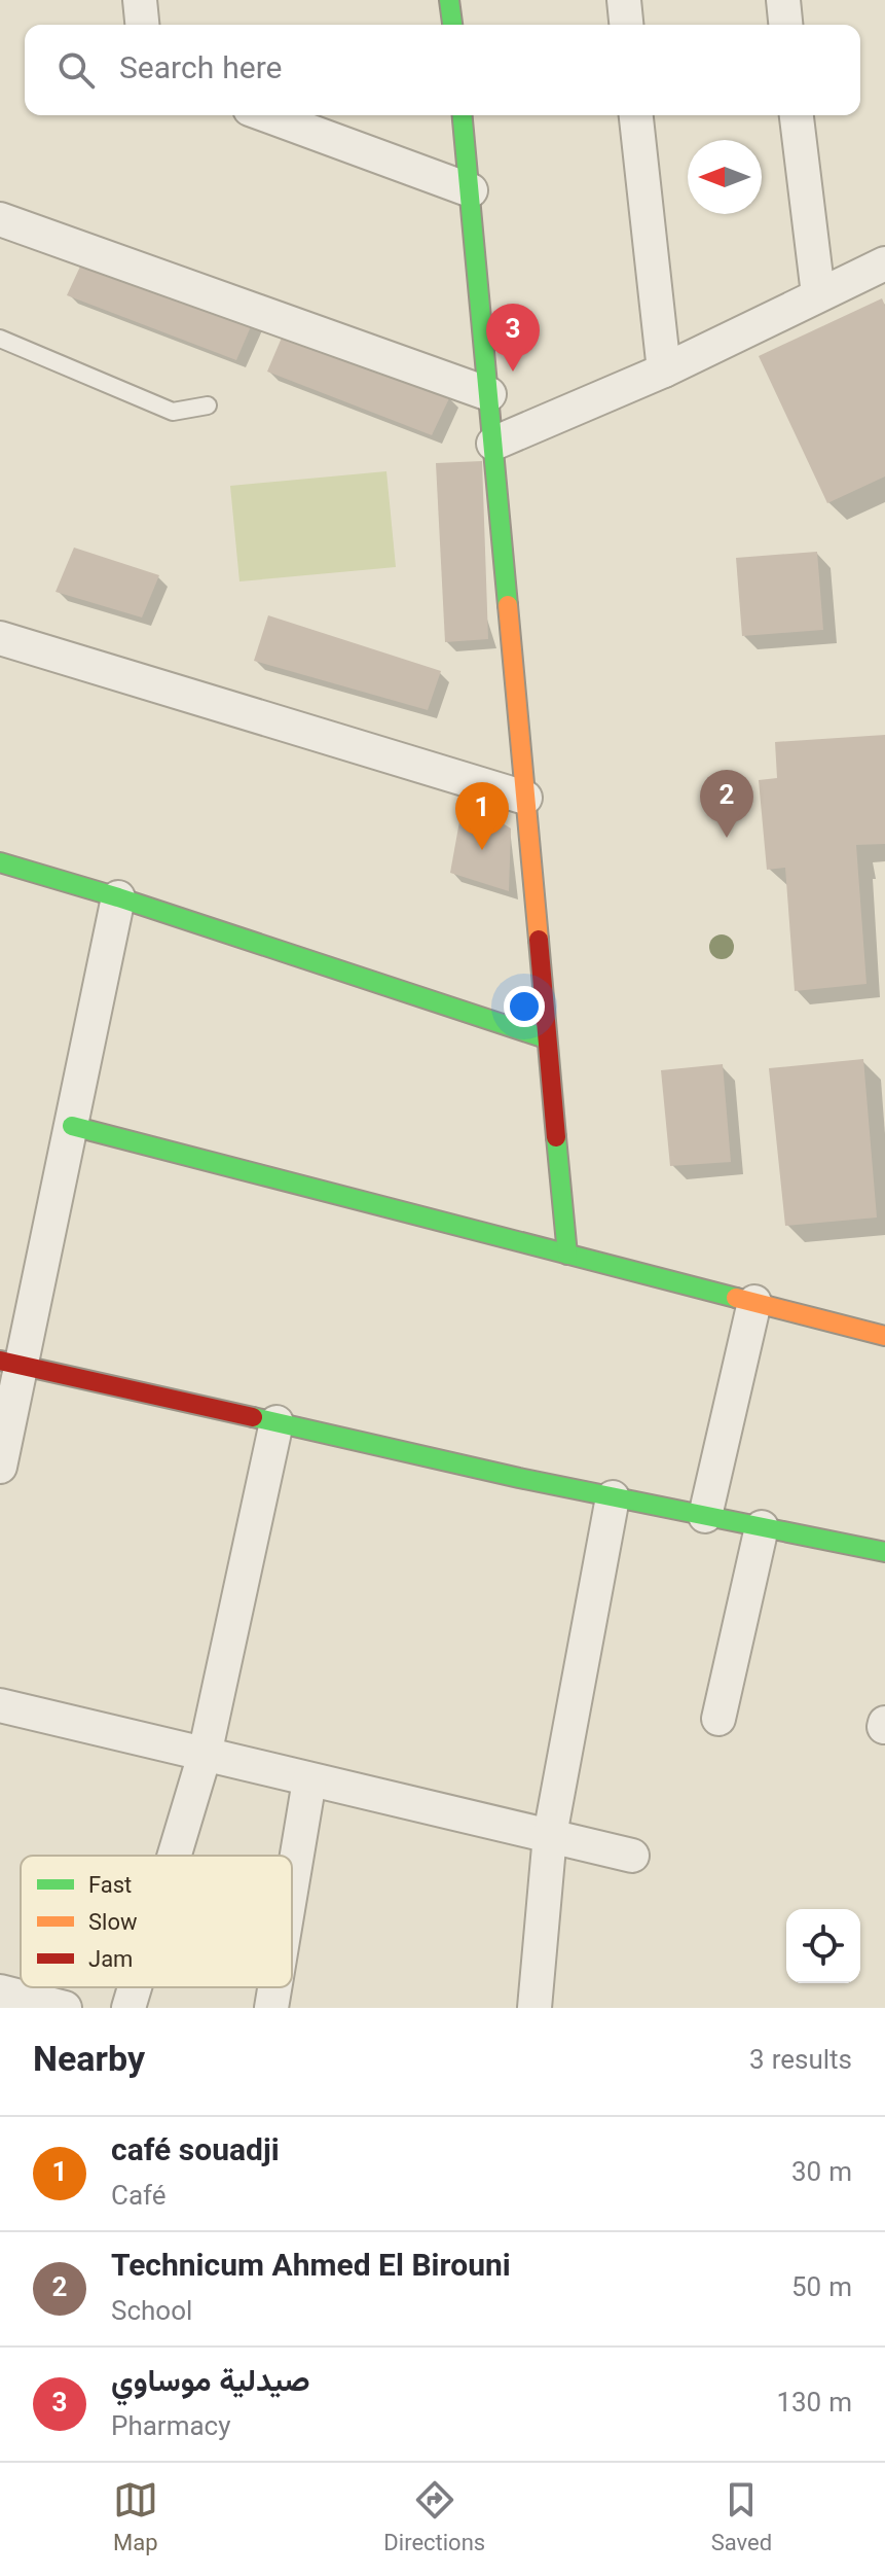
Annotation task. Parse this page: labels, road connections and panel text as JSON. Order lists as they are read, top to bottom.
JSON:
{
  "legend": ["Fast", "Slow", "Jam"],
  "north": "left",
  "page": {
    "search": "Search here",
    "pins": ["3", "2", "1"],
    "heading": ["Nearby", "3 results"],
    "list": [
      {
        "mark": "1",
        "name": "café souadji",
        "note": "Café",
        "value": "30 m"
      },
      {
        "mark": "2",
        "name": "Technicum Ahmed El Birouni",
        "note": "School",
        "value": "50 m"
      },
      {
        "mark": "3",
        "name": "صيدلية موساوي",
        "note": "Pharmacy",
        "value": "130 m"
      }
    ],
    "nav": ["Map", "Directions", "Saved"]
  }
}
